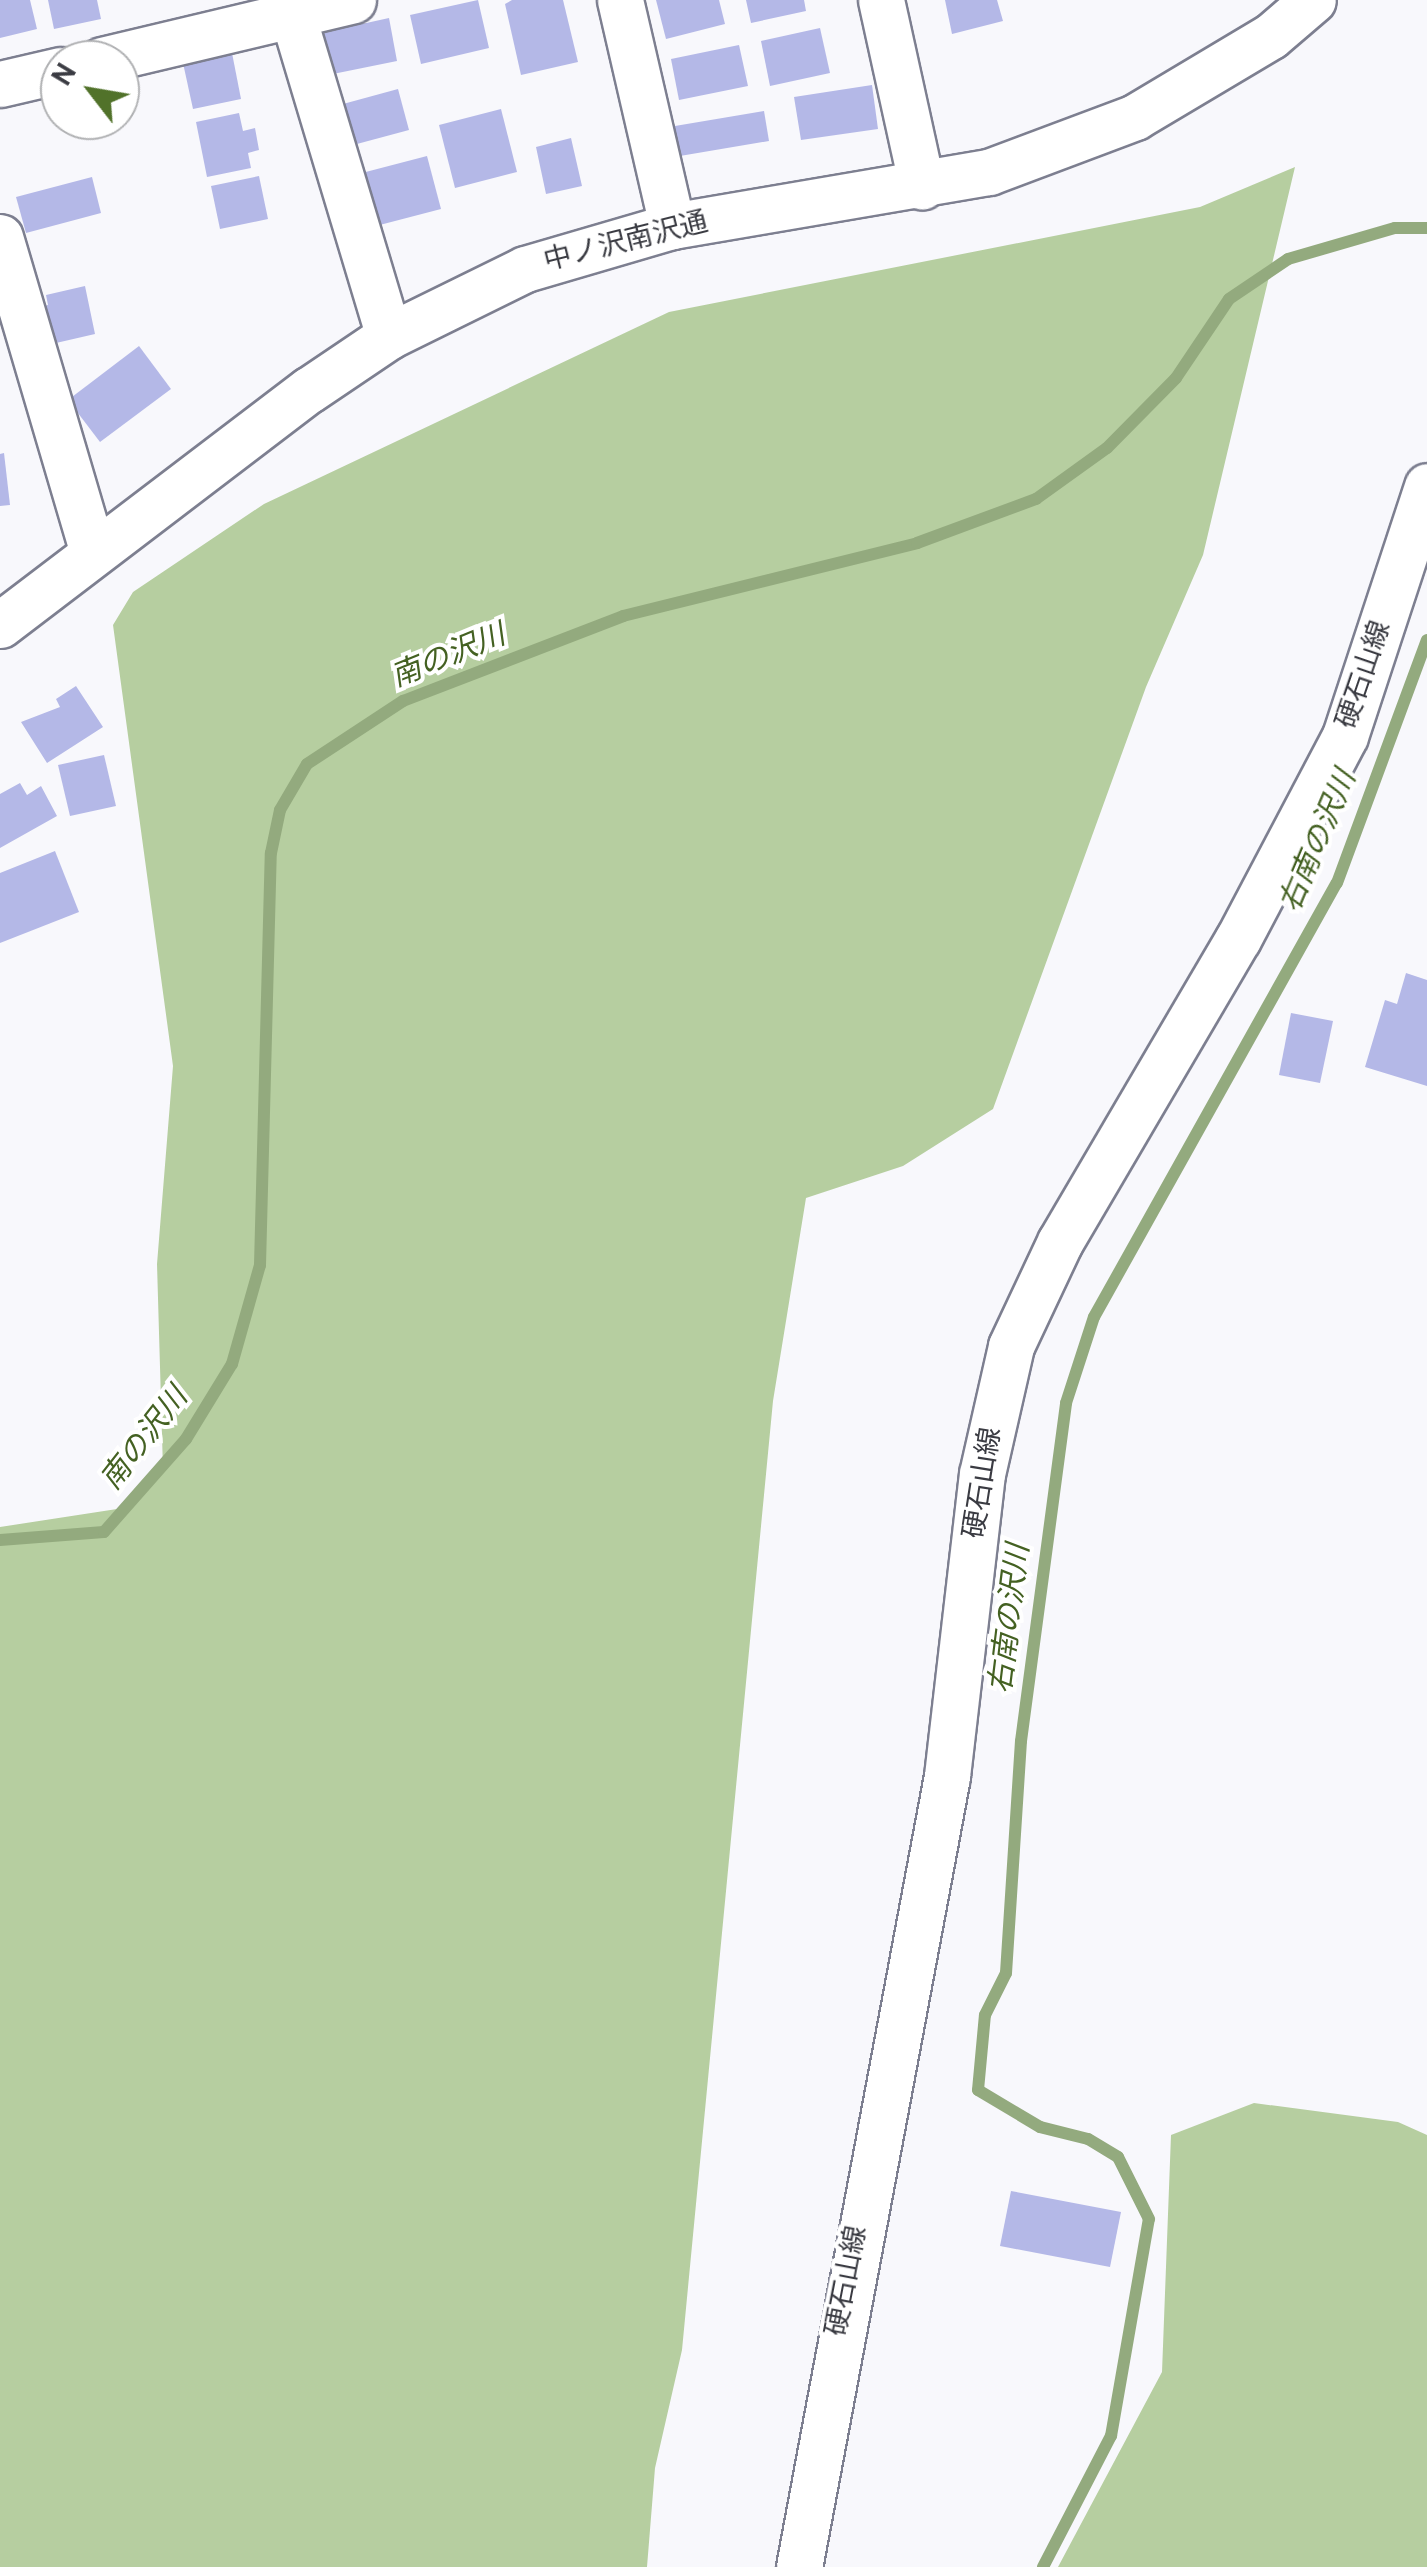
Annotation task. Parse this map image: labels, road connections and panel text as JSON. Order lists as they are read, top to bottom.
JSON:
{
  "streets": {
    "street": ["中ノ沢南沢通", "硬石山線"]
  },
  "water": ["南の沢川", "右南の沢川"],
  "north": "top left"
}
